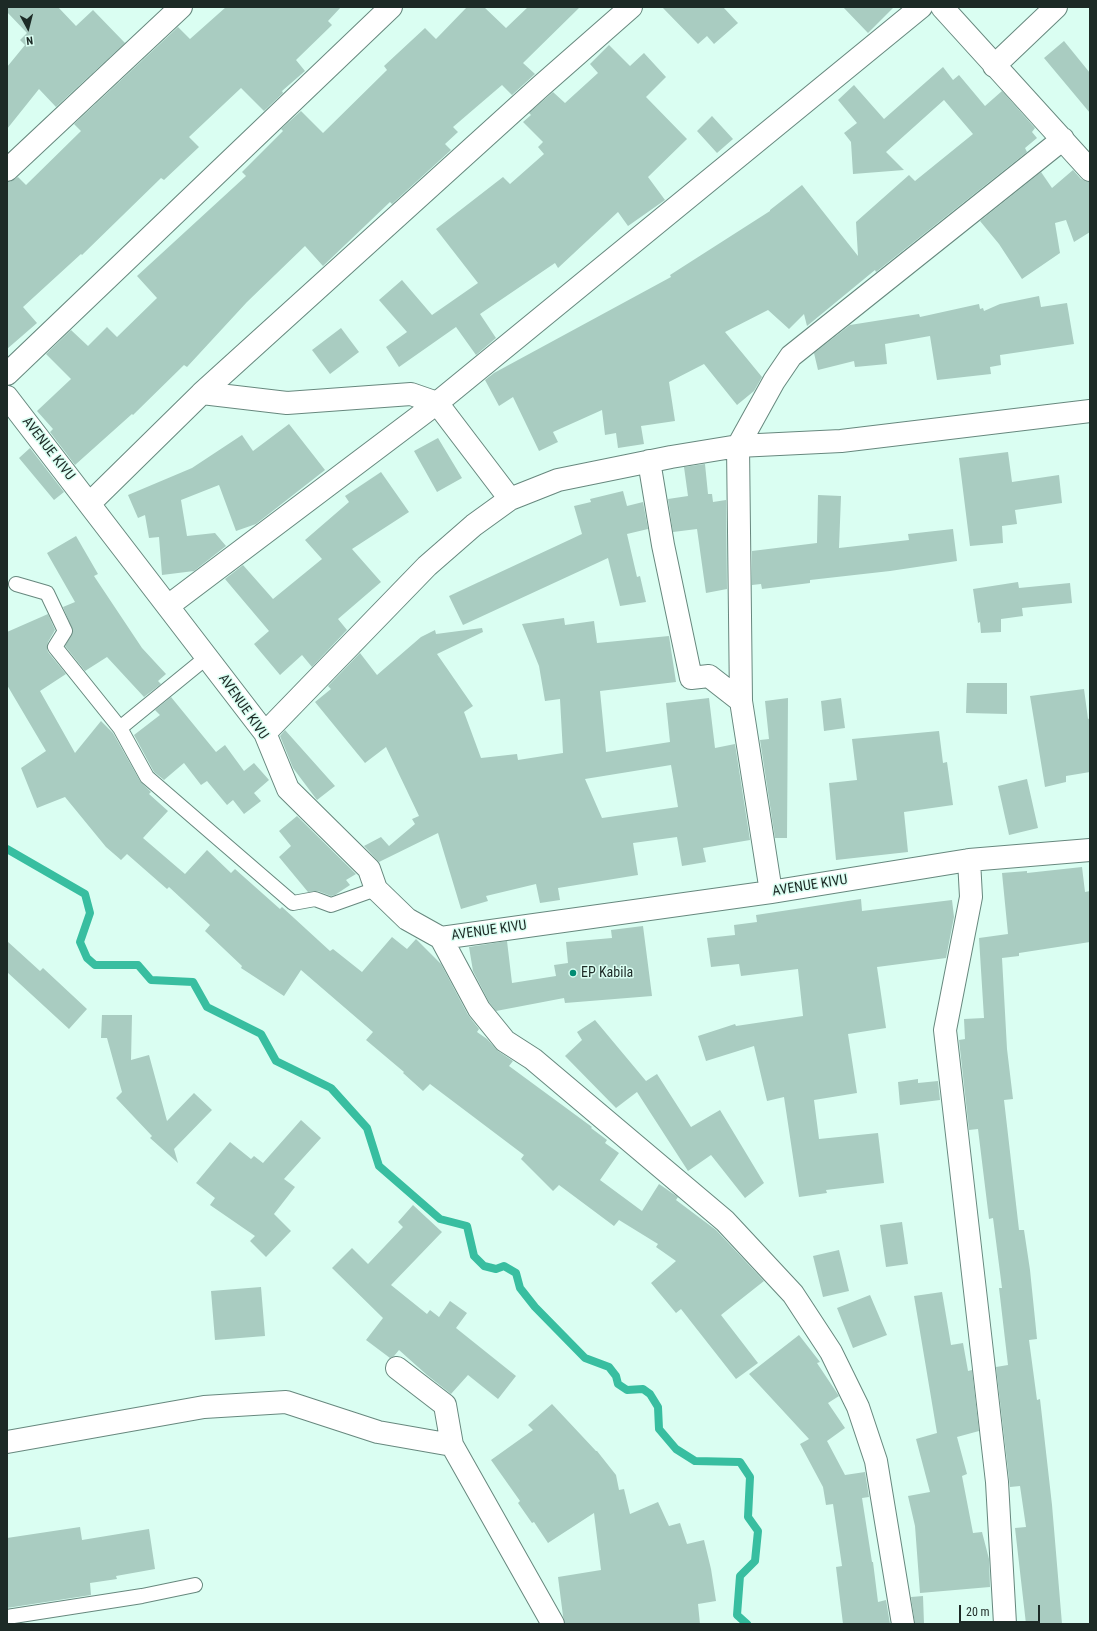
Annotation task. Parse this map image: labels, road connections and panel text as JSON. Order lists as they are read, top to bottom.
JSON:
{
  "streets": {
    "street": ["AVENUE KIVU"]
  },
  "places": ["EP Kabila"],
  "scale_bar": "20 m",
  "north": "bottom"
}
